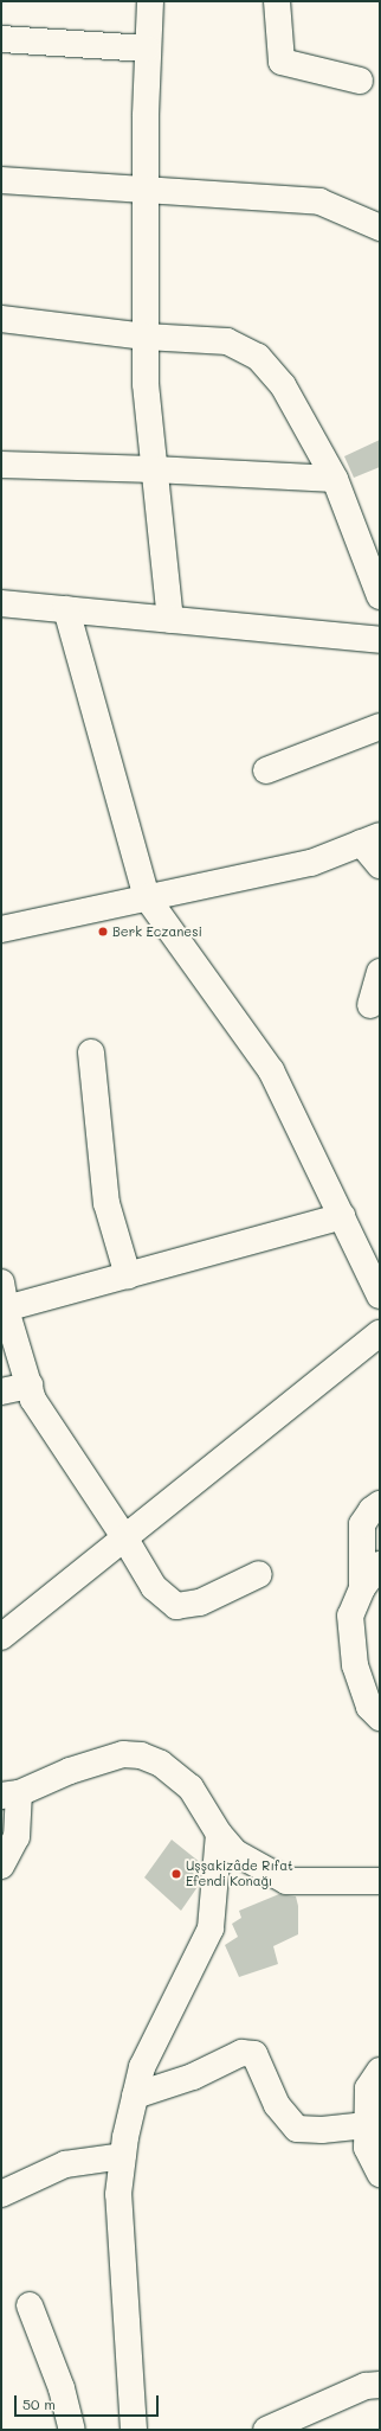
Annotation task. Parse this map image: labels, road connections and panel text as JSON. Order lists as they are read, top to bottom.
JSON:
{
  "places": ["Berk Eczanesi", "Uşşakizâde Rıfat Efendi Konağı"],
  "scale_bar": "50 m"
}
